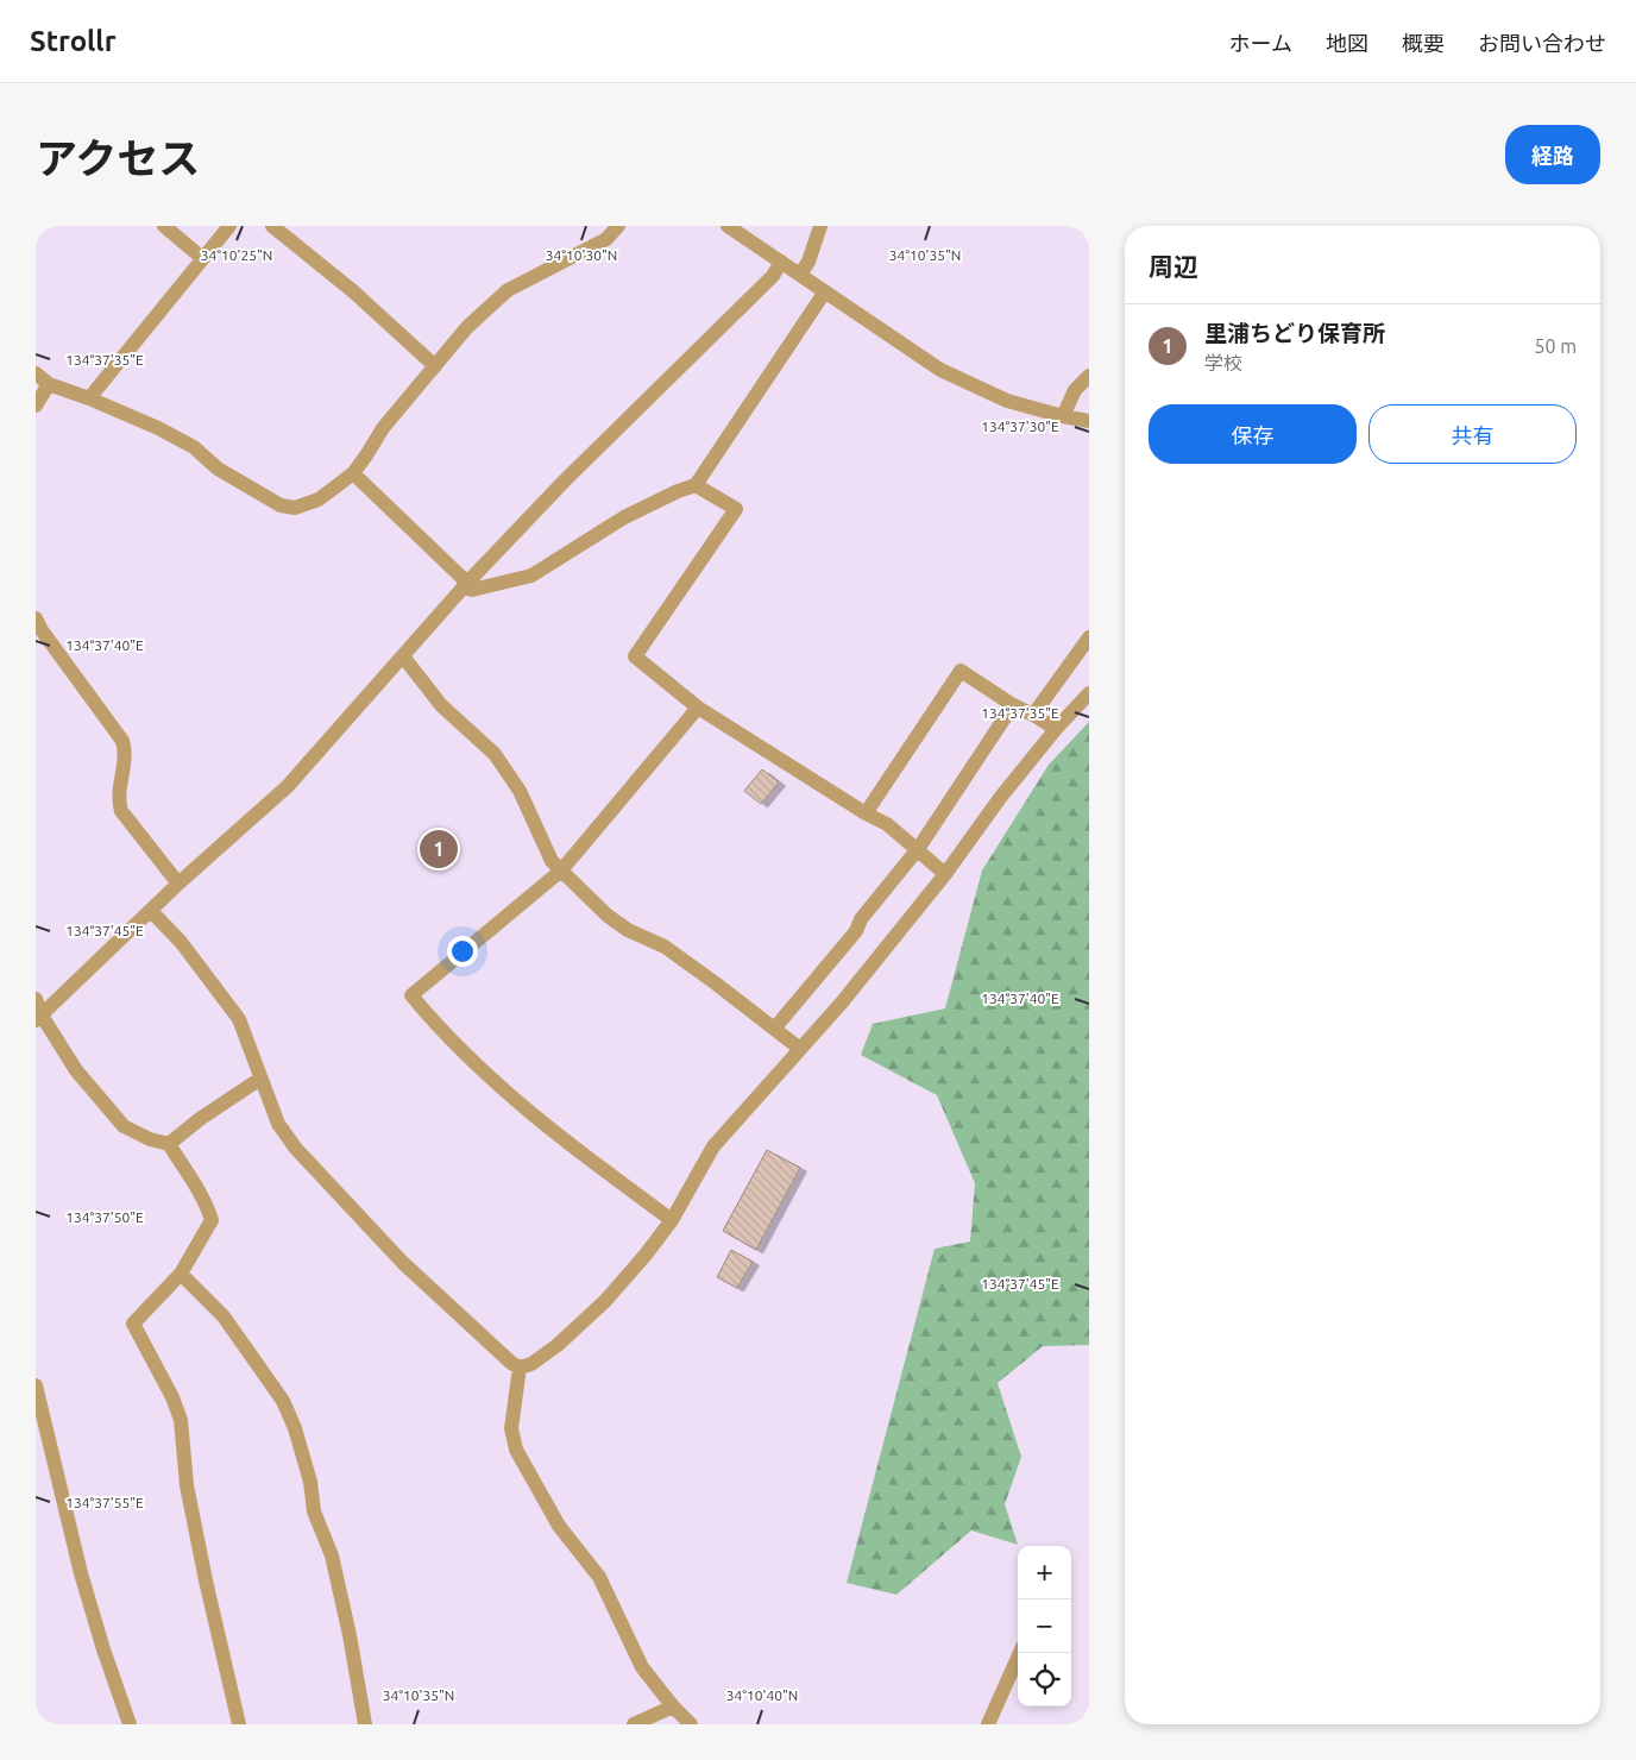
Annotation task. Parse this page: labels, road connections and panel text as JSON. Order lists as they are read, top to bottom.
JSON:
{
  "page": {
    "header": "Strollr",
    "nav": [
      "ホーム",
      "地図",
      "概要",
      "お問い合わせ"
    ],
    "title": "アクセス",
    "buttons": [
      "経路",
      ["保存", "共有"]
    ],
    "heading": "周辺",
    "list": [
      {
        "mark": "1",
        "name": "里浦ちどり保育所",
        "note": "学校",
        "value": "50 m"
      }
    ],
    "pins": "1",
    "map_buttons": ["+", "−"]
  },
  "coordinates": [
    "34°10'25\"N",
    "34°10'30\"N",
    "34°10'35\"N",
    "134°37'35\"E",
    "134°37'30\"E",
    "134°37'40\"E",
    "134°37'45\"E",
    "134°37'50\"E",
    "134°37'55\"E",
    "34°10'40\"N"
  ]
}
